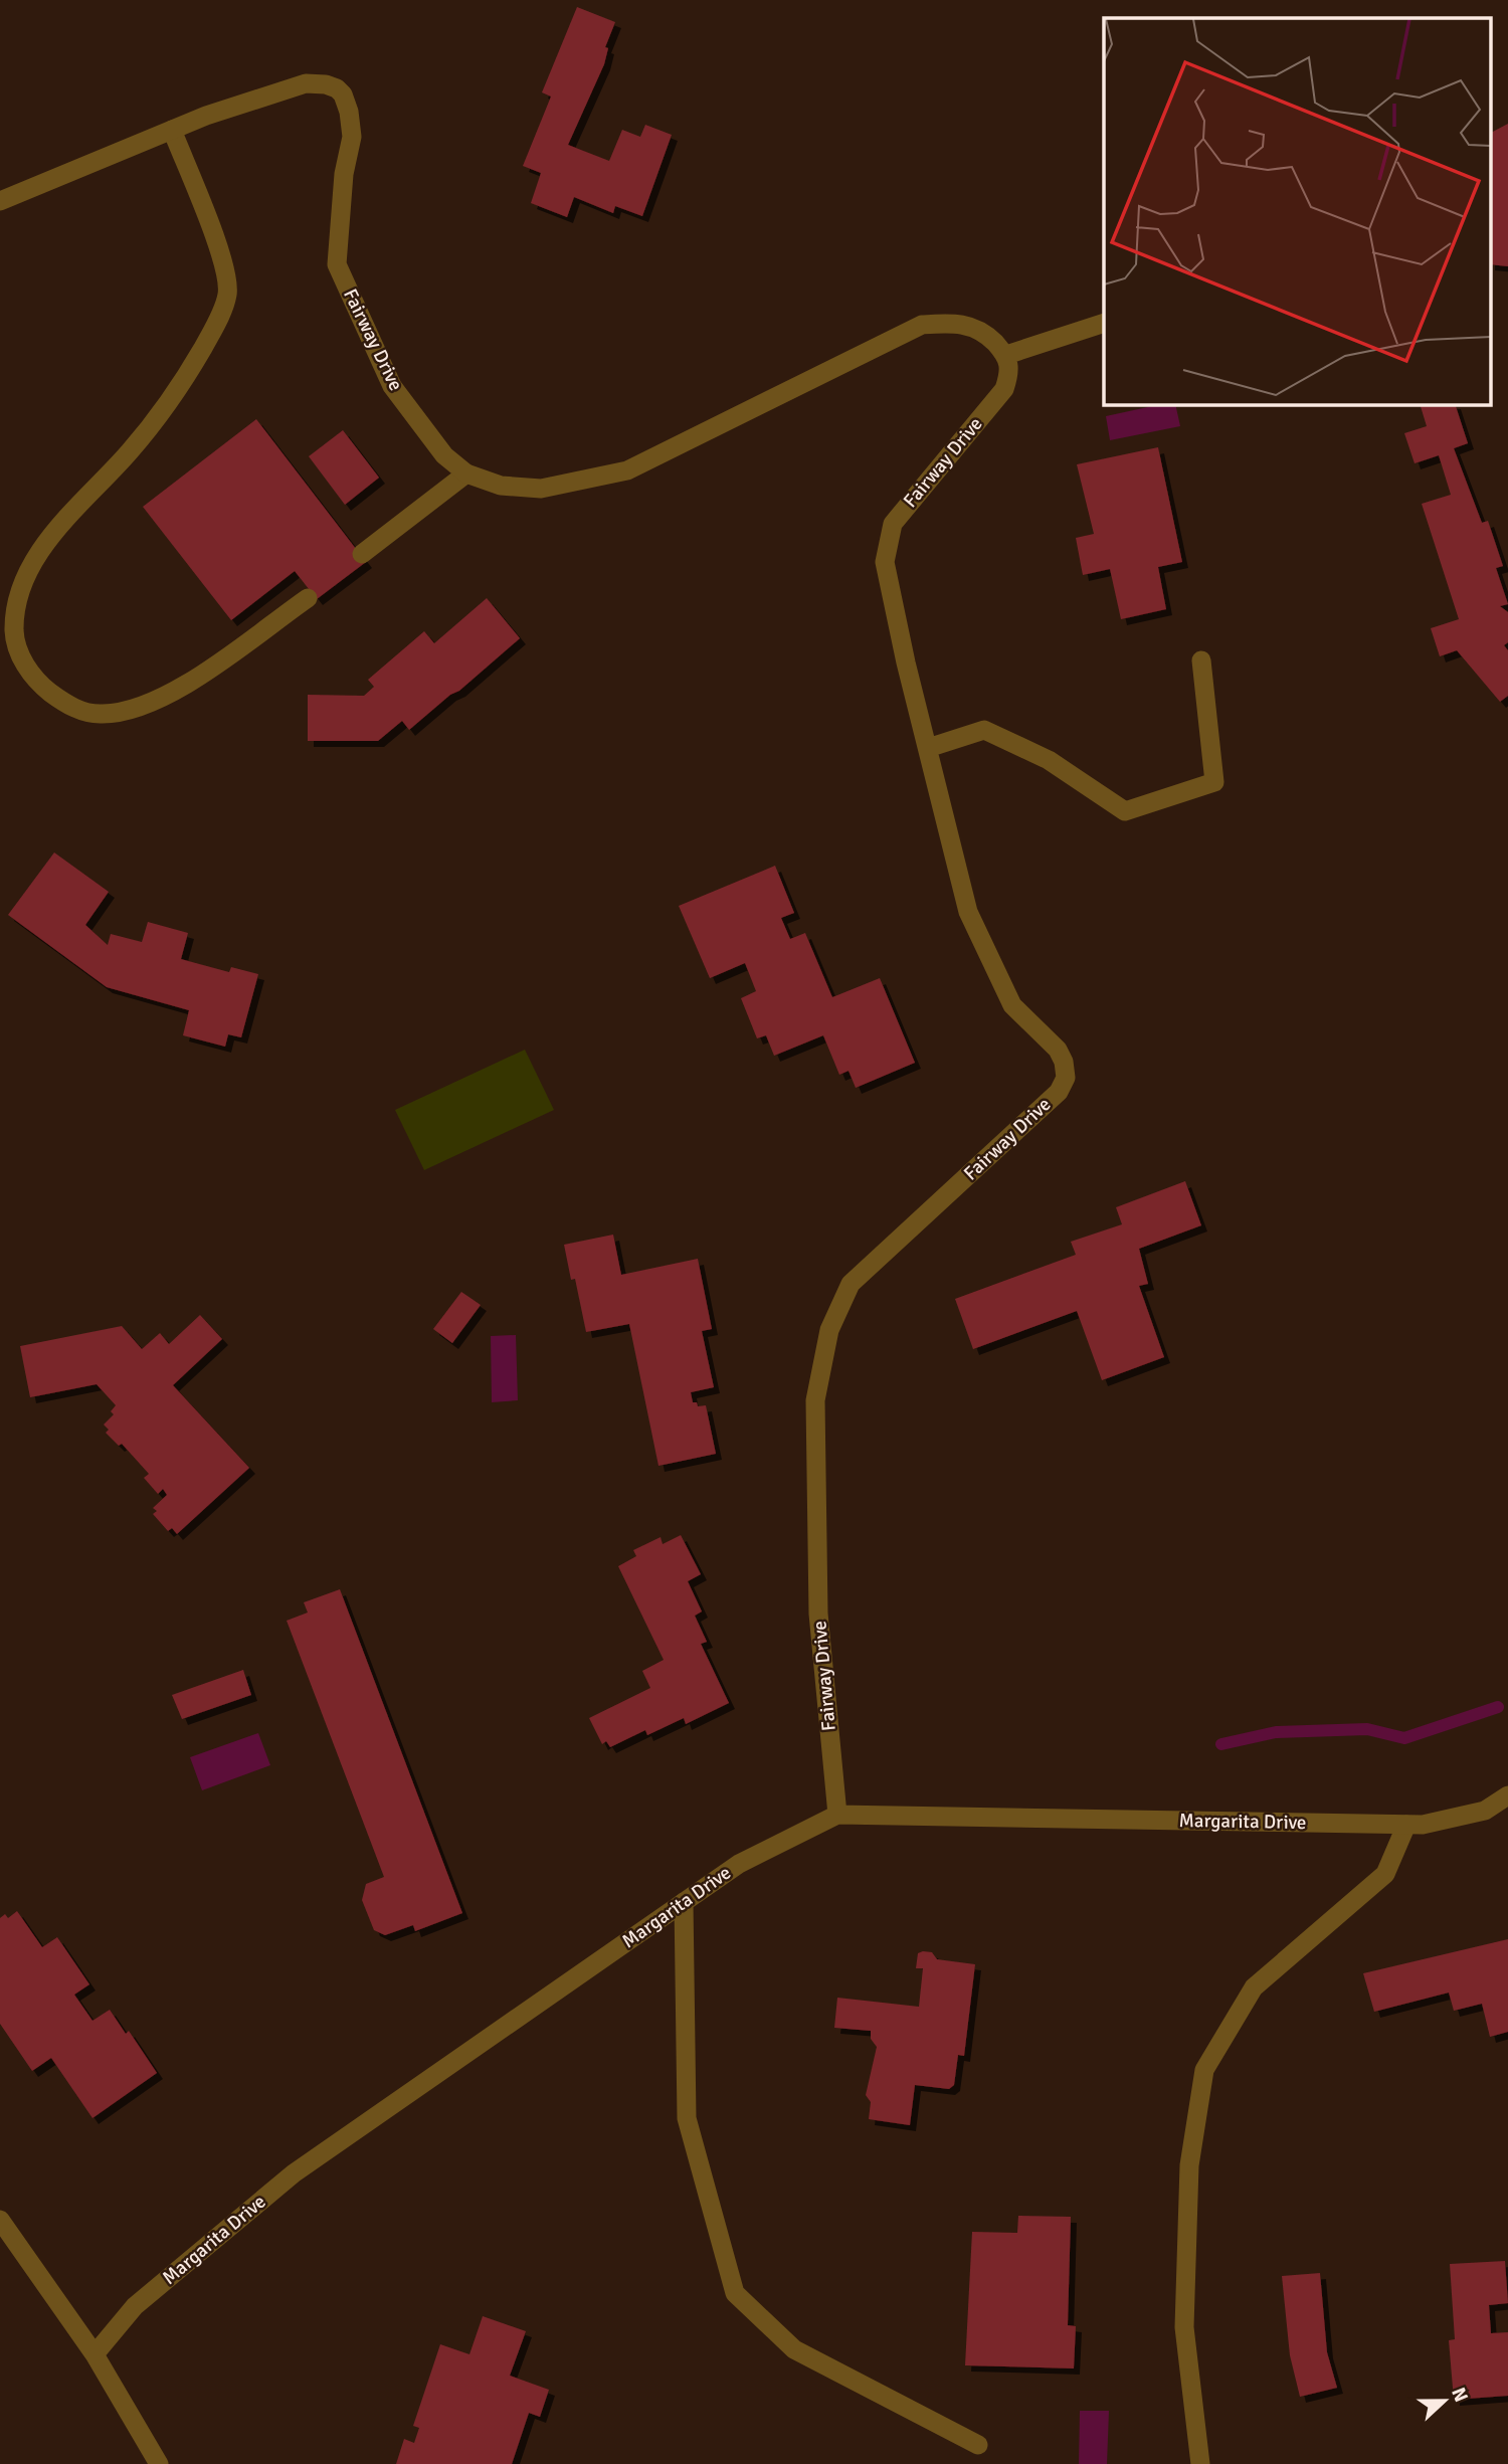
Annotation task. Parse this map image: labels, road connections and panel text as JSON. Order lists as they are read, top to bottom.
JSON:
{
  "streets": {
    "street": ["Fairway Drive", "Margarita Drive"]
  },
  "crossings": [
    ["Fairway Drive", "Margarita Drive"]
  ],
  "north": "right"
}
